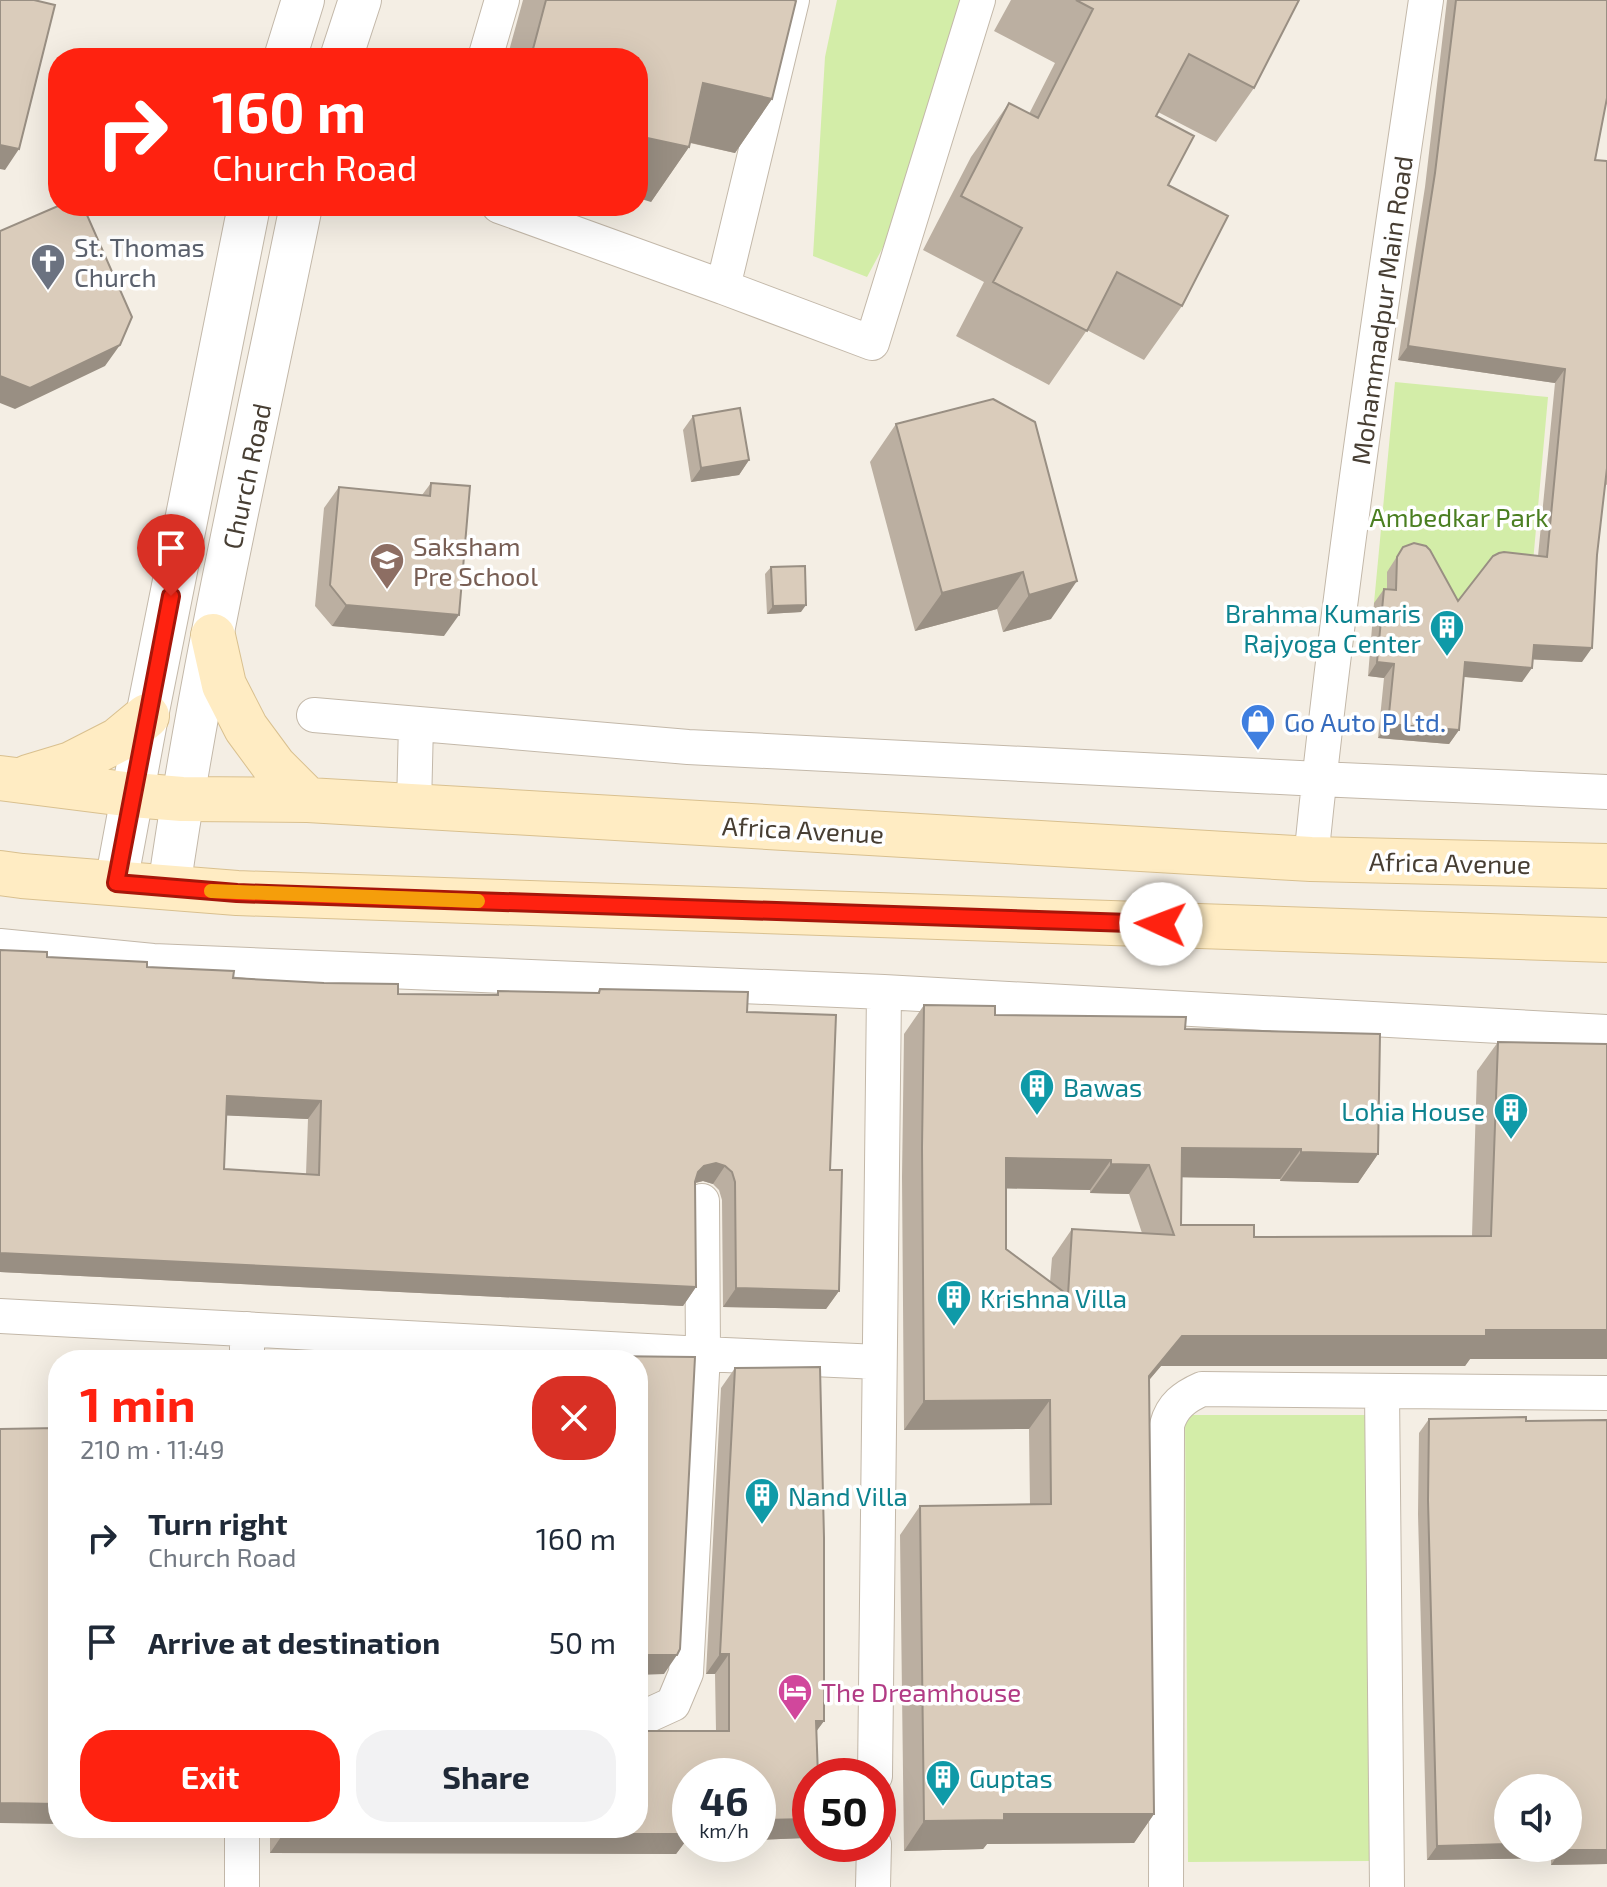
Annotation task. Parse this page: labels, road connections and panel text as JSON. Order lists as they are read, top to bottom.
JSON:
{
  "streets": {
    "main road": ["Africa Avenue"],
    "street": ["Mohammadpur Main Road", "Church Road"]
  },
  "crossings": [
    ["Mohammadpur Main Road", "Africa Avenue"],
    ["Church Road", "Africa Avenue"]
  ],
  "parks": ["Ambedkar Park"],
  "places": {
    "church": ["St. Thomas Church"],
    "school or university": ["Saksham Pre School"],
    "building": [
      "Brahma Kumaris Rajyoga Center",
      "Bawas",
      "Lohia House",
      "Krishna Villa",
      "Nand Villa",
      "Guptas"
    ],
    "shop": ["Go Auto P Ltd."],
    "hotel": ["The Dreamhouse"]
  },
  "page": {
    "turn": ["160 m", "Church Road"],
    "heading": ["1 min", "210 m · 11:49"],
    "list": [
      {
        "name": "Turn right",
        "note": "Church Road",
        "value": "160 m"
      },
      {
        "name": "Arrive at destination",
        "value": "50 m"
      }
    ],
    "buttons": ["Exit", "Share"],
    "speed": "46 km/h",
    "limit": "50"
  }
}
